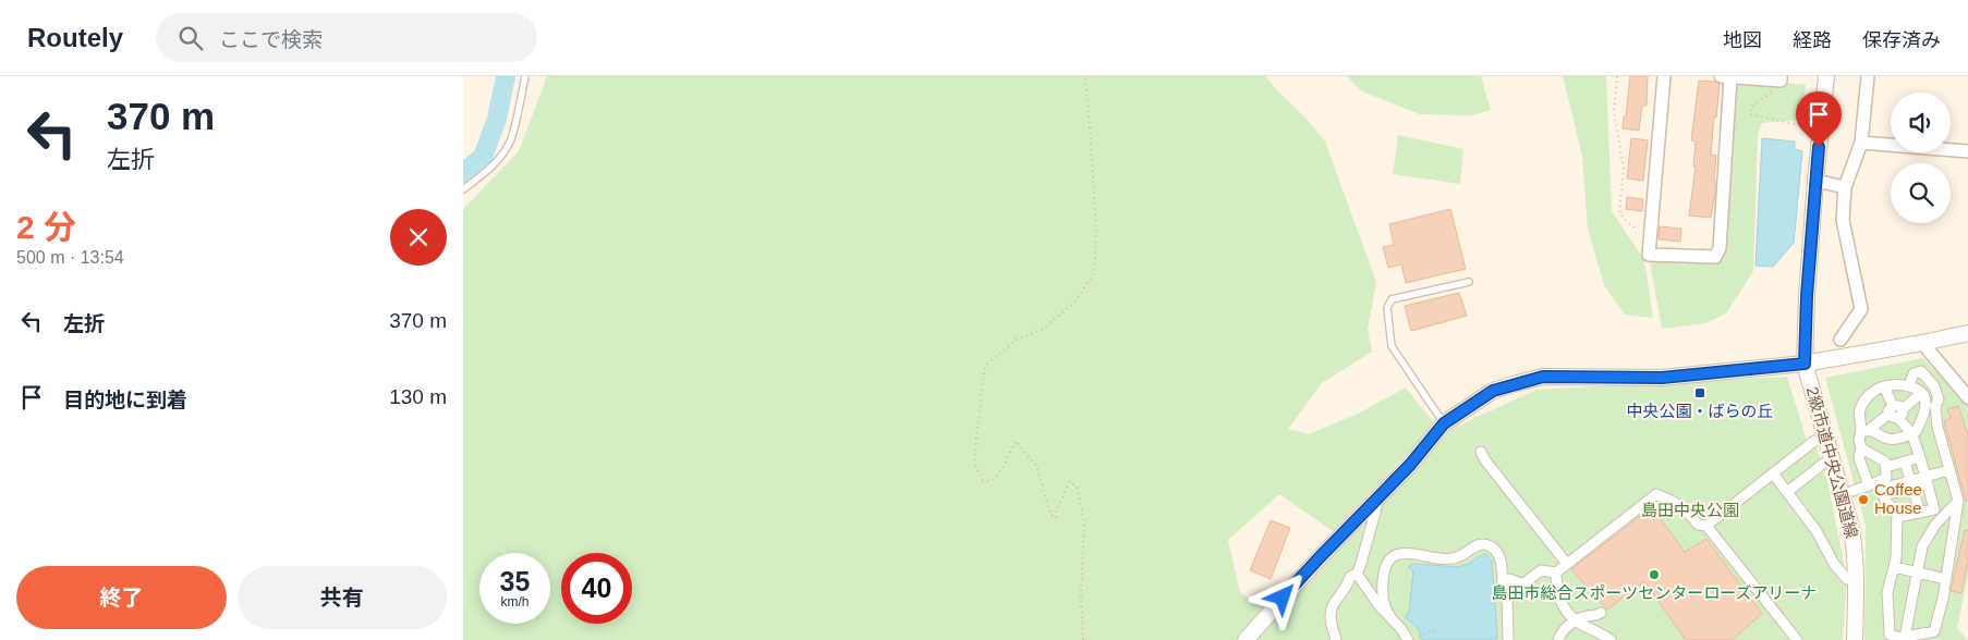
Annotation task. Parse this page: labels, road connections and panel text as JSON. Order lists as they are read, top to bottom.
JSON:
{
  "streets": {
    "street": ["2級市道中央公園道線"]
  },
  "parks": ["島田中央公園"],
  "places": {
    "transit": ["中央公園・ばらの丘"],
    "other": ["Coffee House", "島田市総合スポーツセンターローズアリーナ"]
  },
  "page": {
    "header": "Routely",
    "search": "ここで検索",
    "nav": ["地図", "経路", "保存済み"],
    "turn": ["370 m", "左折"],
    "heading": ["2 分", "500 m · 13:54"],
    "list": [
      {
        "name": "左折",
        "value": "370 m"
      },
      {
        "name": "目的地に到着",
        "value": "130 m"
      }
    ],
    "speed": "35 km/h",
    "limit": "40",
    "buttons": ["終了", "共有"]
  }
}
